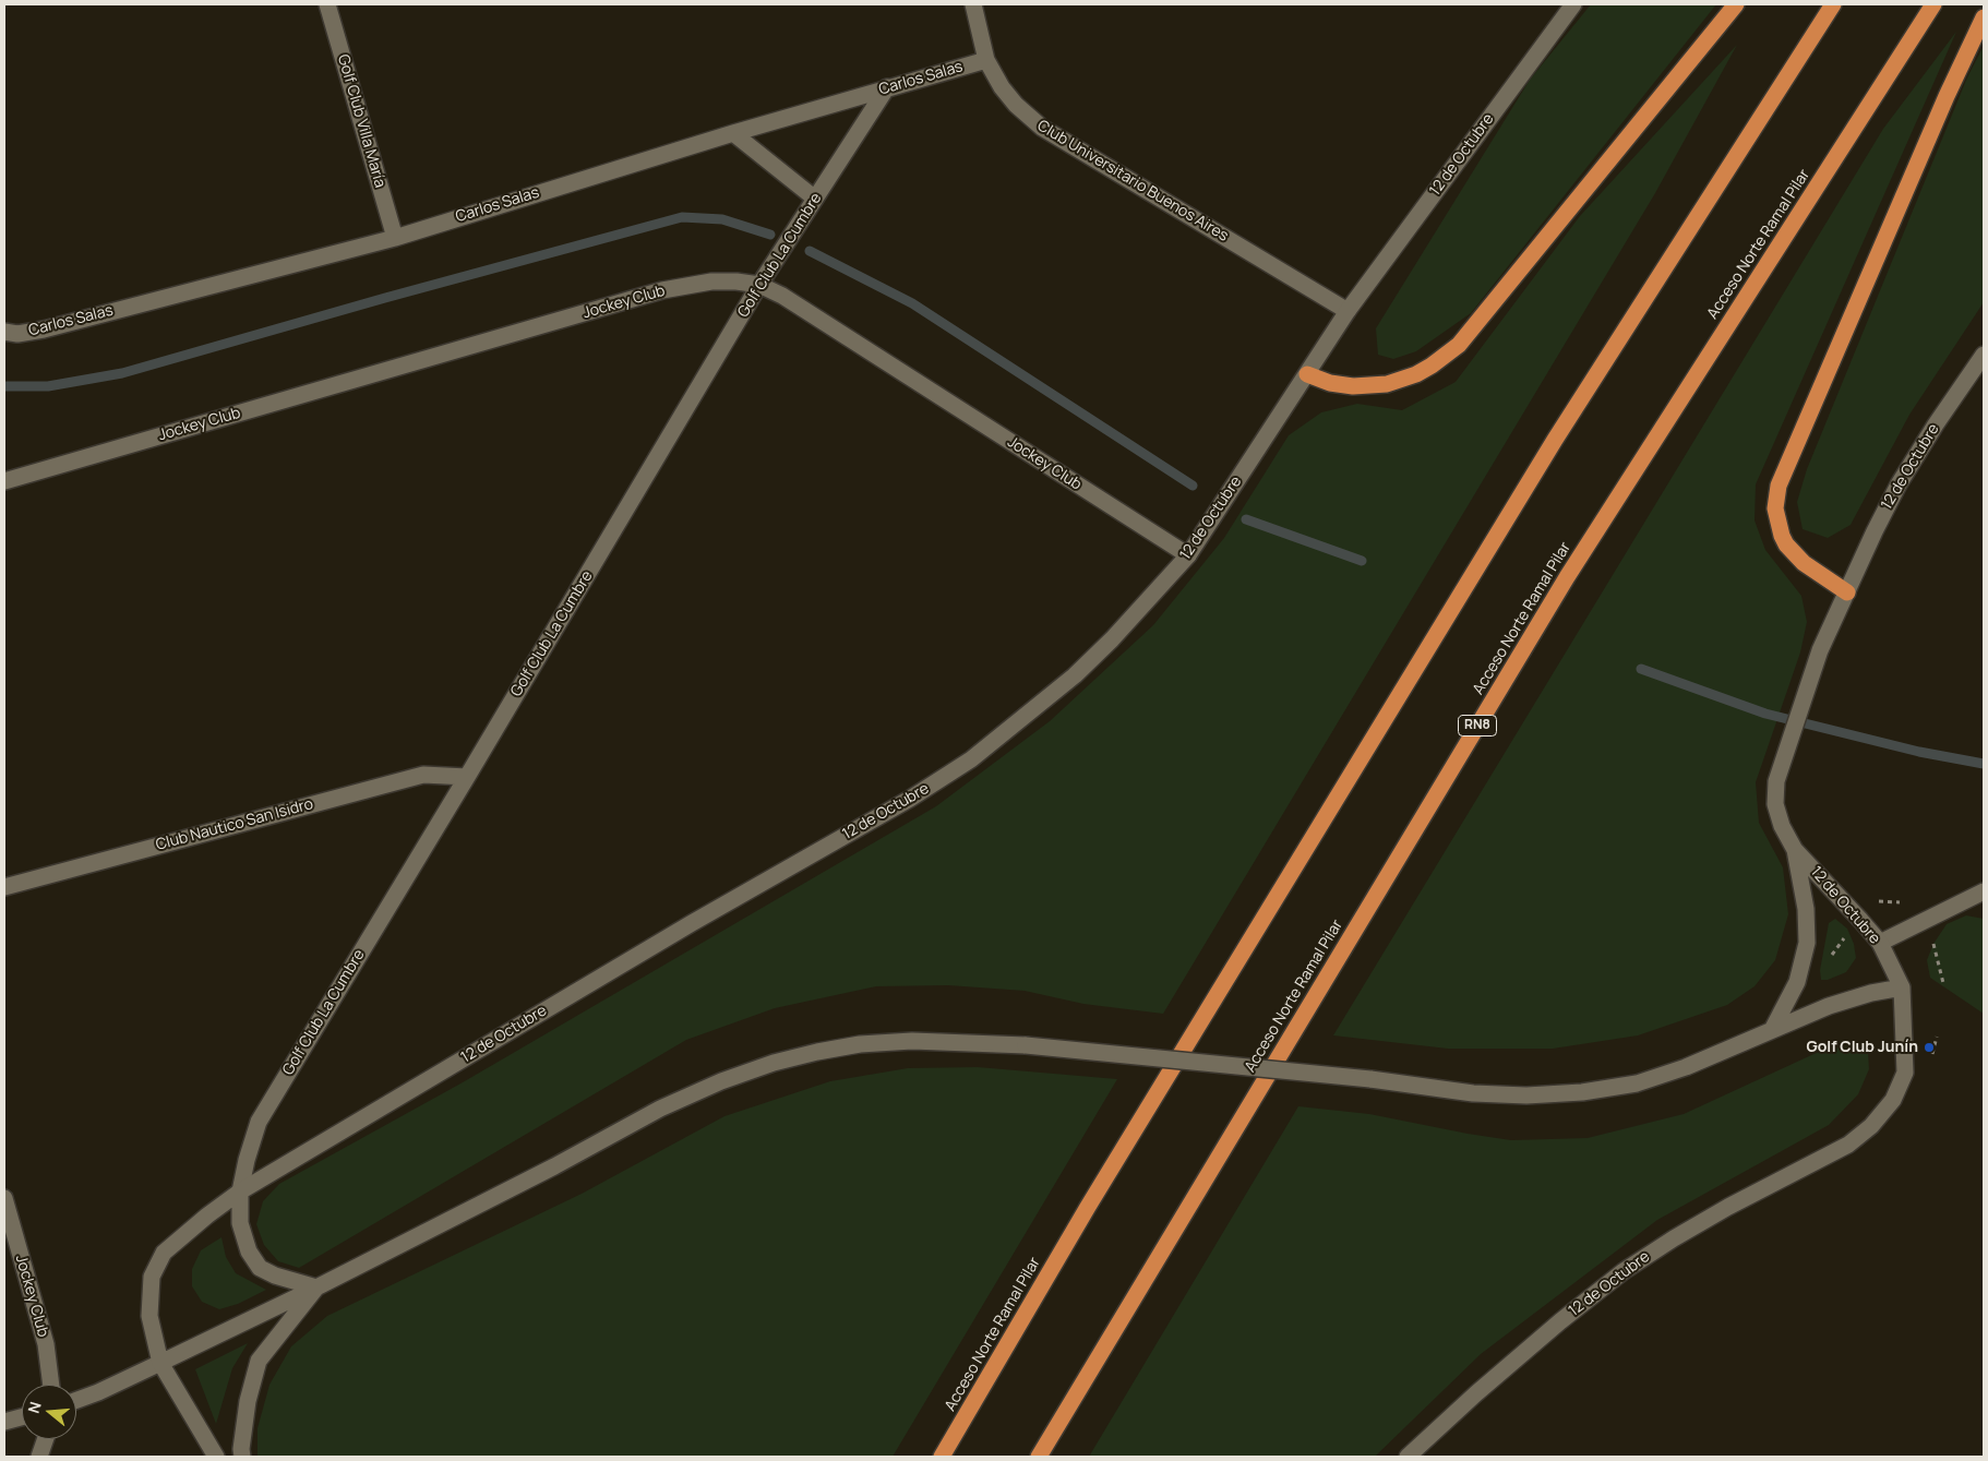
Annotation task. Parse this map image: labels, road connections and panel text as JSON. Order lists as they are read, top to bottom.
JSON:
{
  "streets": {
    "highway": ["Acceso Norte Ramal Pilar", "RN8"],
    "street": [
      "Carlos Salas",
      "Golf Club Villa María",
      "12 de Octubre",
      "Club Universitario Buenos Aires",
      "Golf Club La Cumbre",
      "Jockey Club",
      "Club Nautico San Isidro"
    ]
  },
  "crossings": [
    ["Carlos Salas", "Golf Club Villa María"],
    ["Carlos Salas", "Club Universitario Buenos Aires"],
    ["Carlos Salas", "Golf Club La Cumbre"],
    ["12 de Octubre", "Club Universitario Buenos Aires"],
    ["12 de Octubre", "Golf Club La Cumbre"],
    ["12 de Octubre", "Jockey Club"],
    ["Golf Club La Cumbre", "Jockey Club"],
    ["Golf Club La Cumbre", "Club Nautico San Isidro"]
  ],
  "places": ["Golf Club Junín"],
  "north": "left"
}
